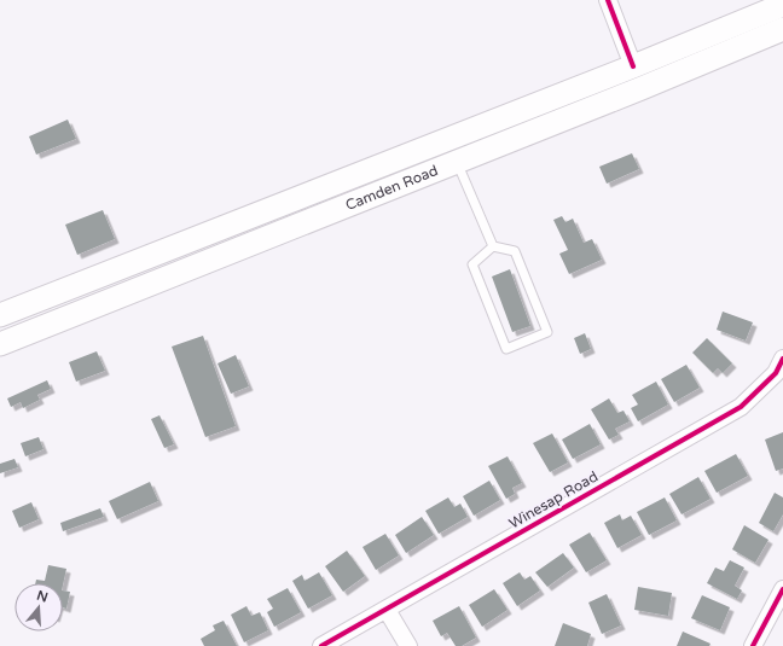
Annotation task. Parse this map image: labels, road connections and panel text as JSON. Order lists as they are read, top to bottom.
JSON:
{
  "streets": {
    "main road": ["Camden Road"],
    "street": ["Winesap Road"]
  },
  "north": "top"
}
